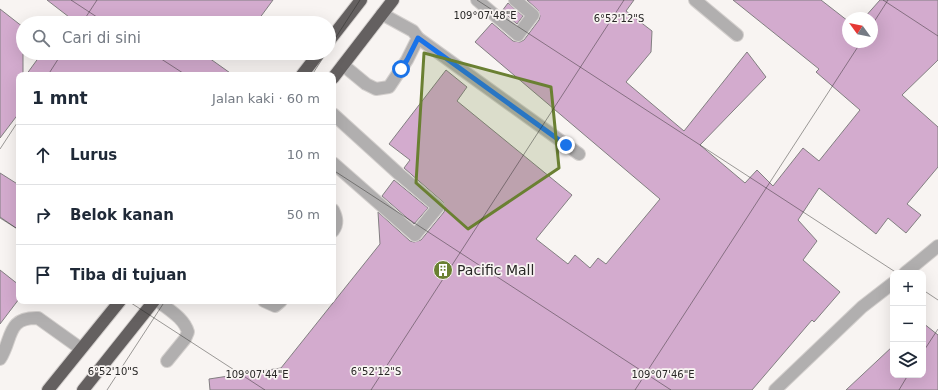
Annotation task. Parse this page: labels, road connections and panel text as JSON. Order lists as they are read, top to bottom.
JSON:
{
  "places": {
    "building": ["Pacific Mall"]
  },
  "north": "top left",
  "page": {
    "search": "Cari di sini",
    "heading": ["1 mnt", "Jalan kaki · 60 m"],
    "list": [
      ["Lurus", "10 m"],
      ["Belok kanan", "50 m"],
      "Tiba di tujuan"
    ],
    "map_buttons": ["+", "−"]
  },
  "coordinates": [
    "109°07'48\"E",
    "6°52'12\"S",
    "6°52'10\"S",
    "109°07'44\"E",
    "109°07'46\"E"
  ]
}
